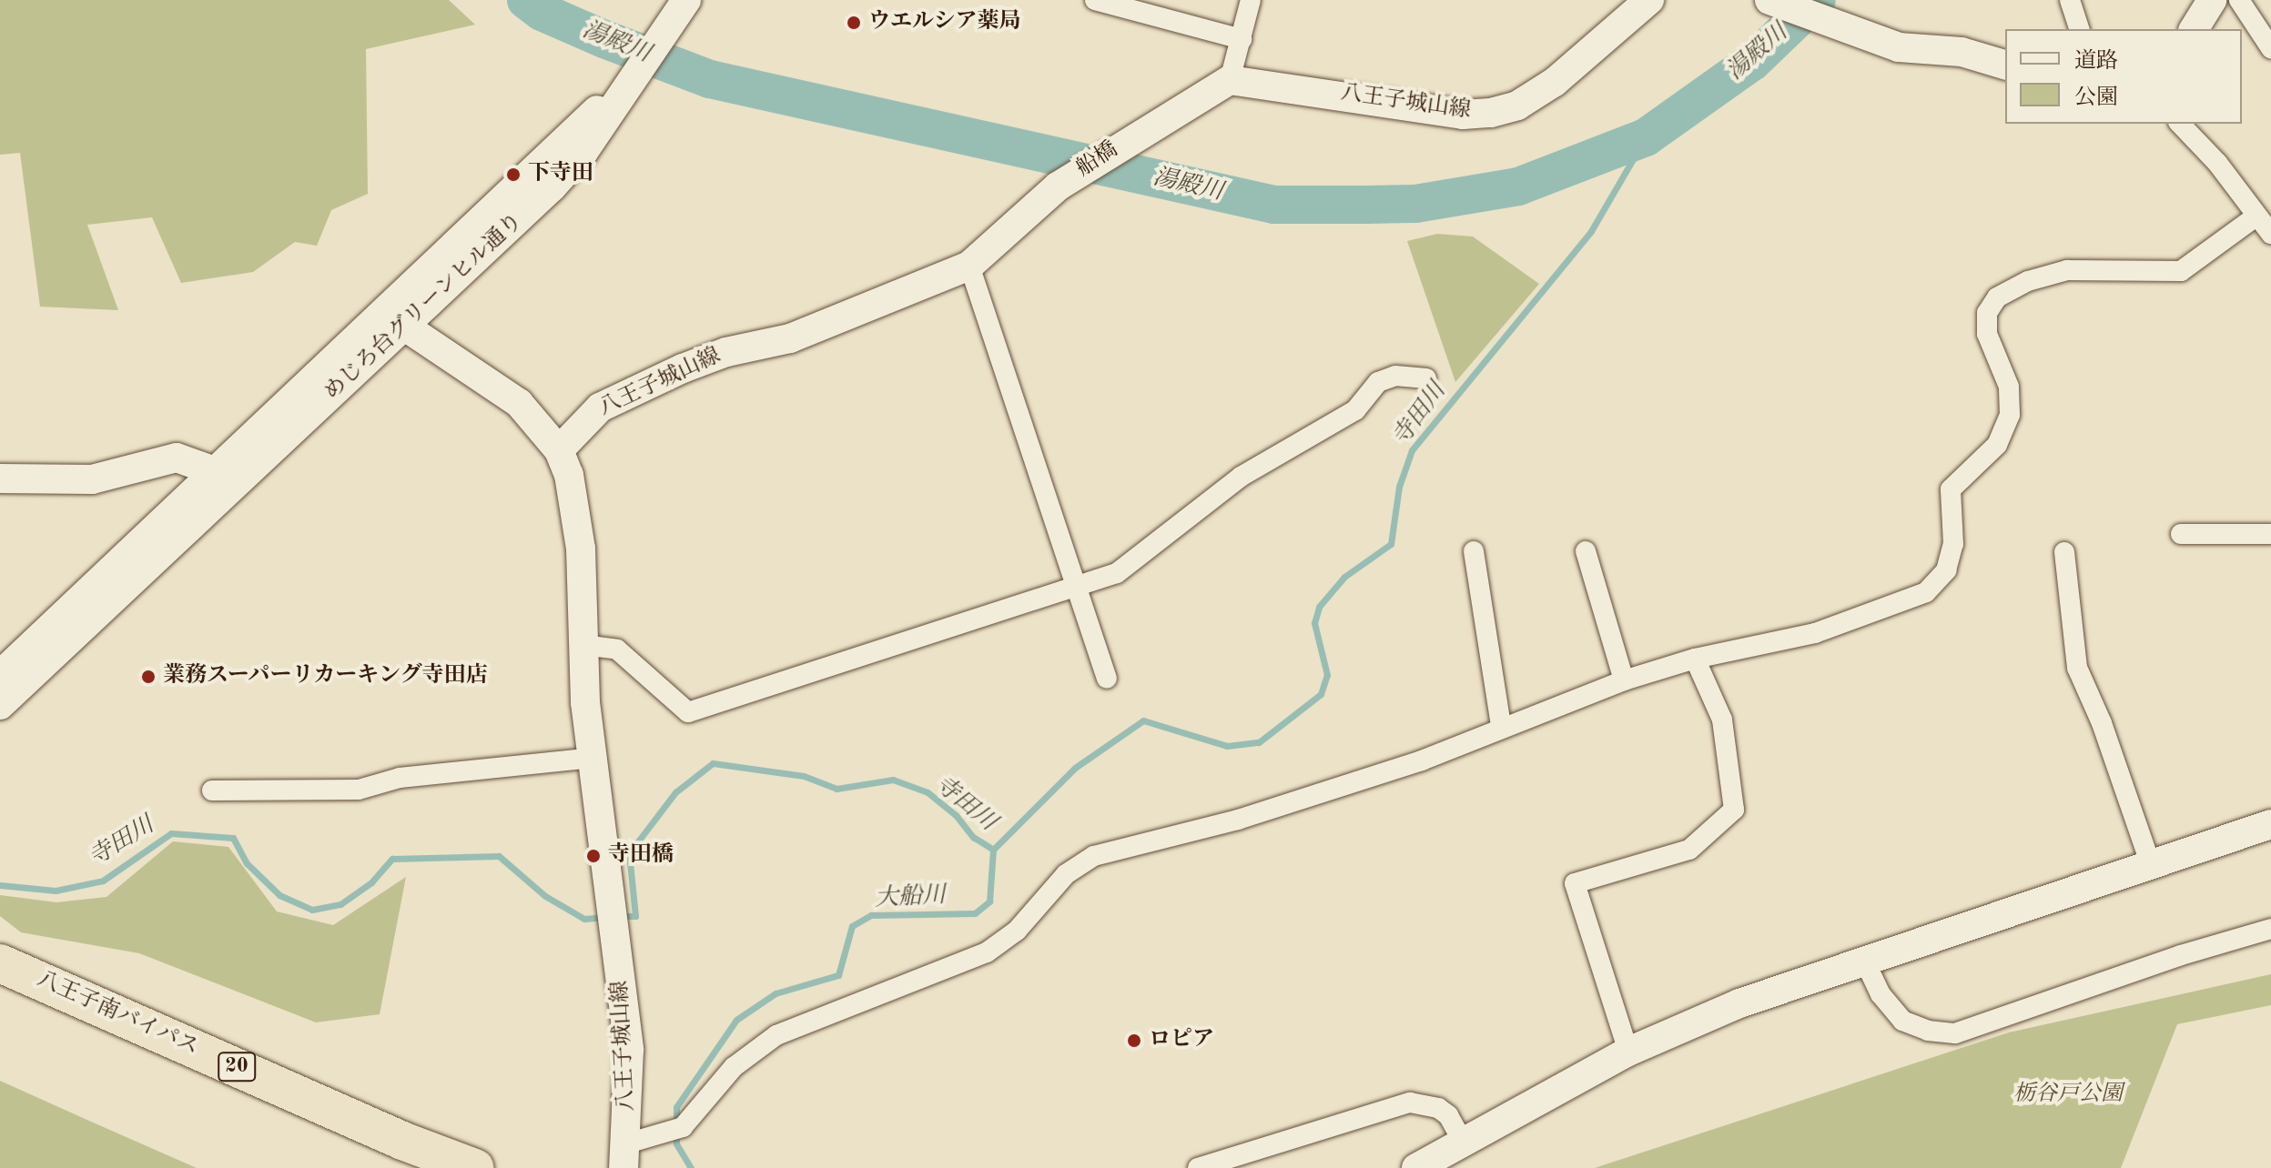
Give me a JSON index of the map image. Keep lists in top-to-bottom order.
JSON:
{
  "streets": {
    "highway": ["八王子南バイパス", "20"],
    "street": ["八王子城山線", "船橋", "めじろ台グリーンヒル通り"]
  },
  "crossings": [
    ["八王子城山線", "船橋"]
  ],
  "water": ["湯殿川", "寺田川", "大船川"],
  "parks": ["栃谷戸公園"],
  "places": [
    "ウエルシア薬局",
    "下寺田",
    "業務スーパーリカーキング寺田店",
    "寺田橋",
    "ロピア"
  ],
  "legend": ["道路", "公園"]
}
